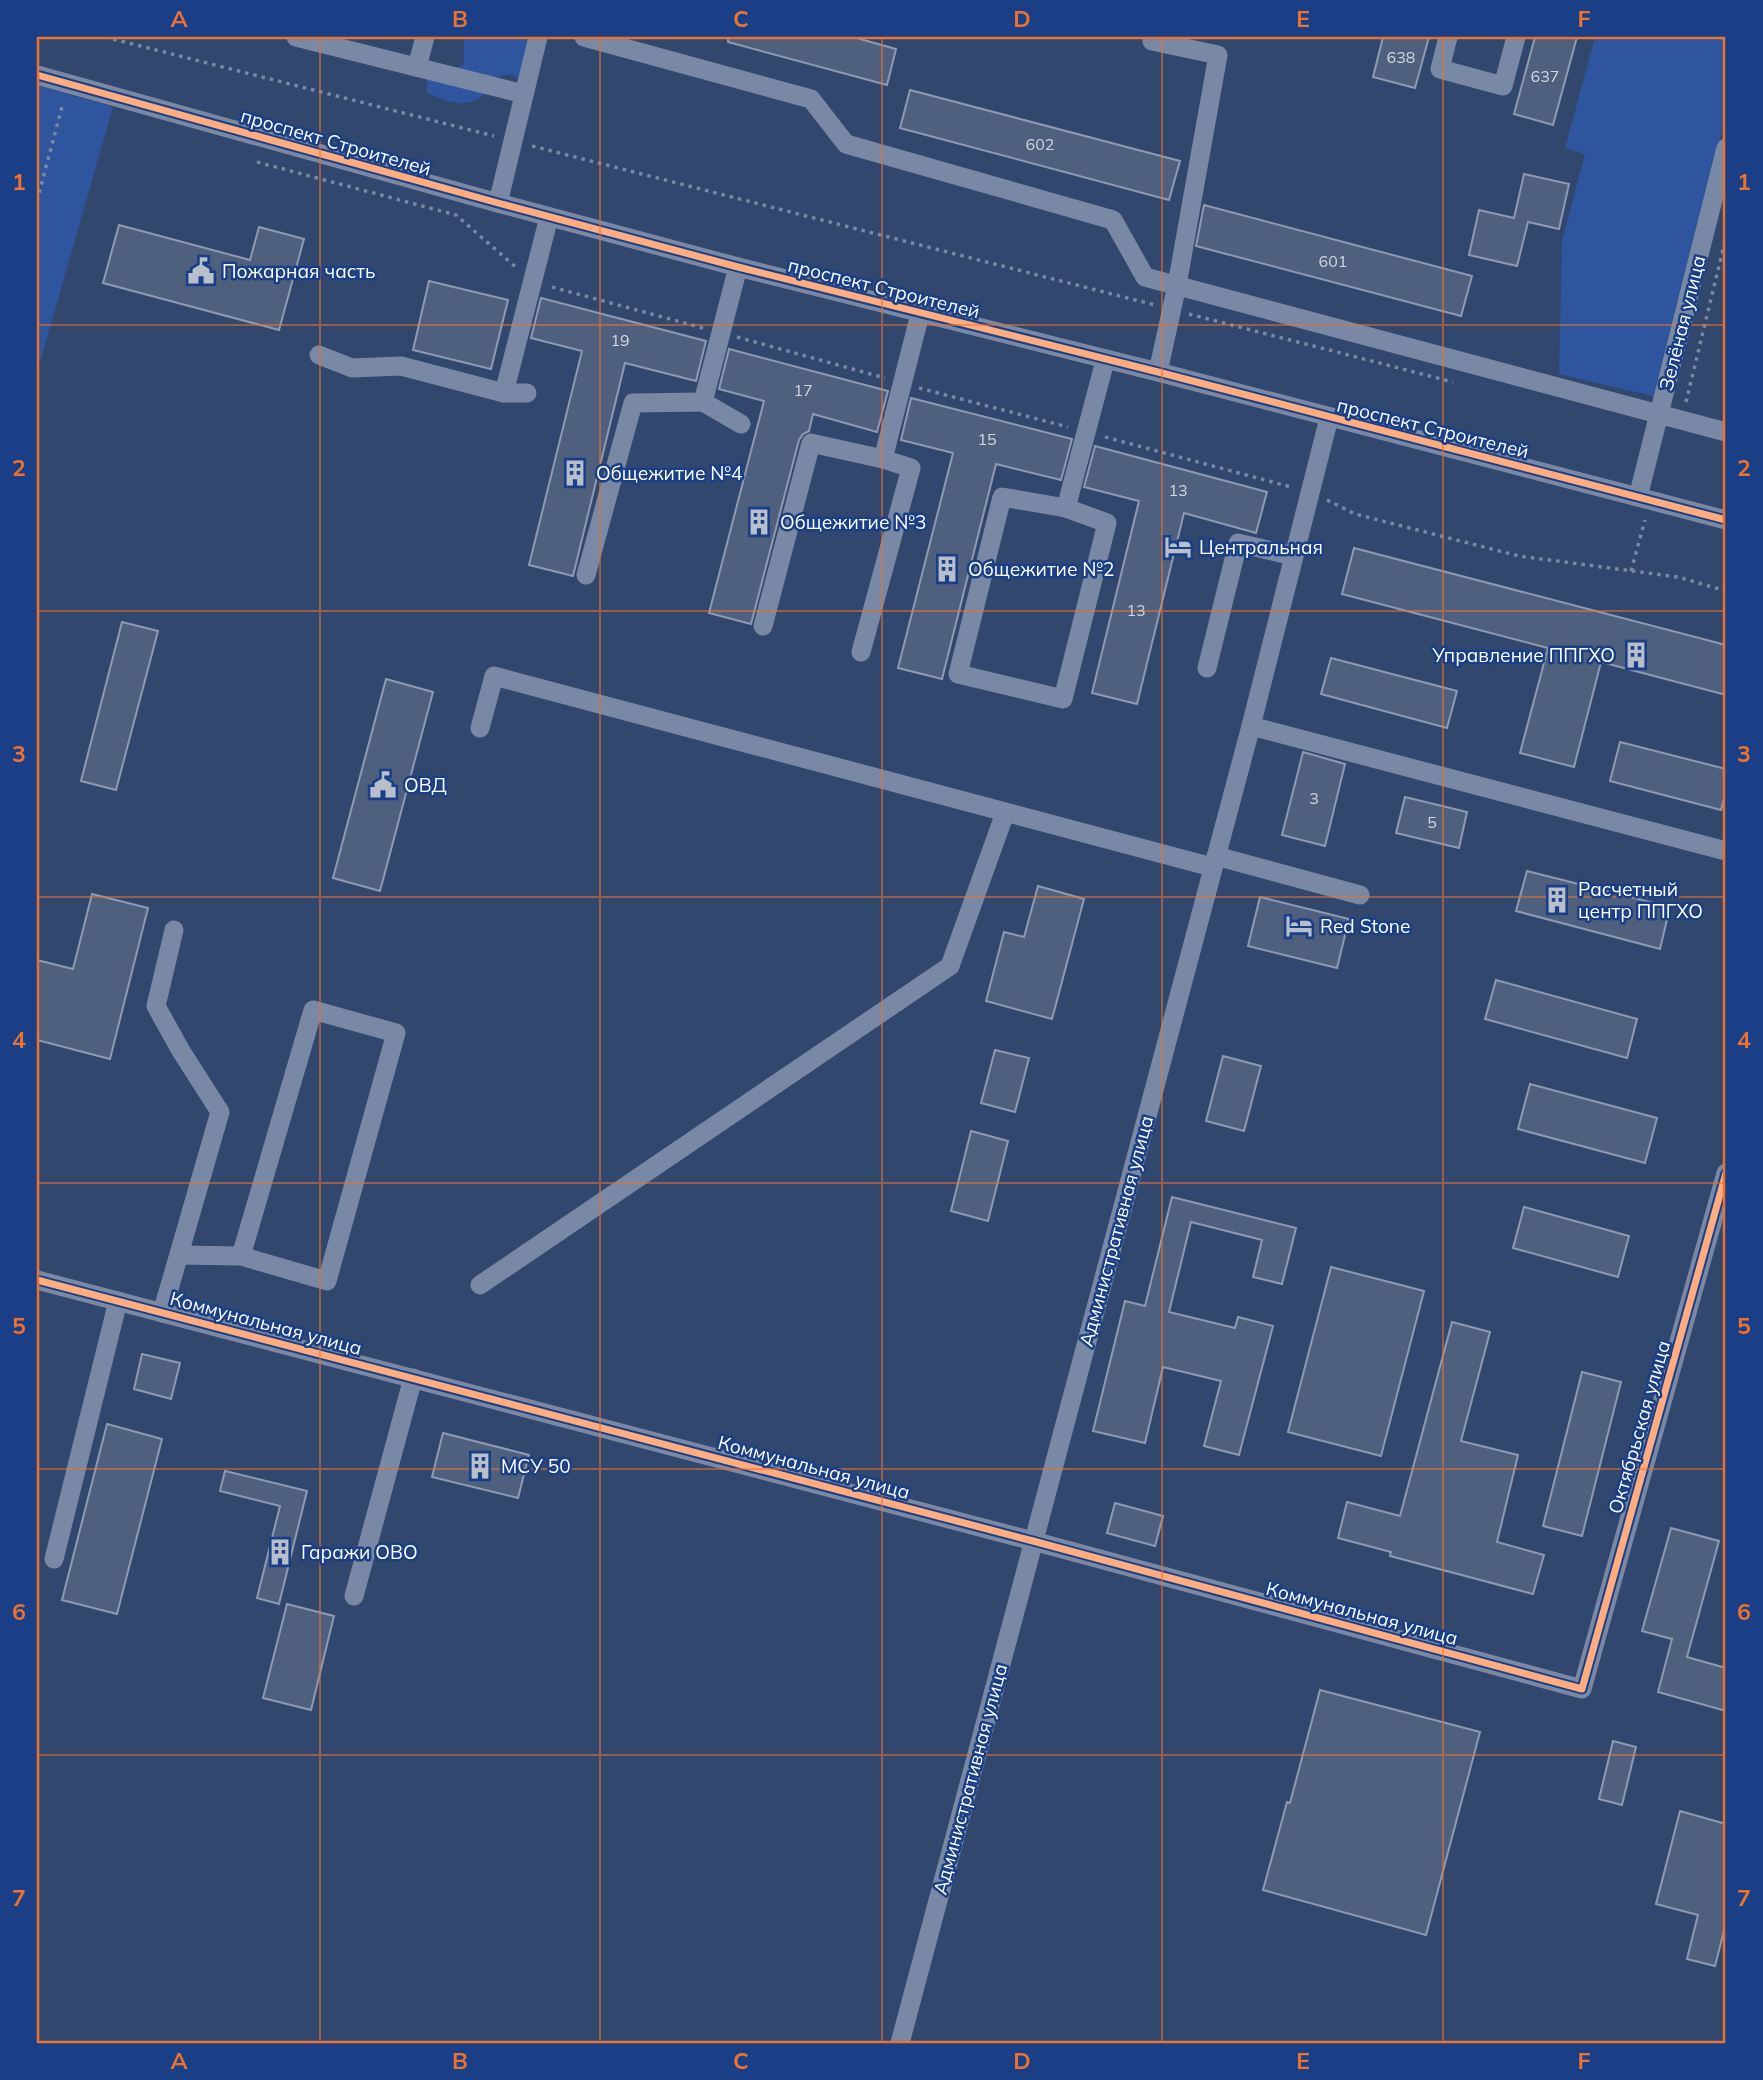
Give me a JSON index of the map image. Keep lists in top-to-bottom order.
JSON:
{
  "streets": {
    "street": [
      "проспект Строителей",
      "Зелёная улица",
      "Административная улица",
      "Коммунальная улица",
      "Октябрьская улица"
    ]
  },
  "crossings": [
    ["проспект Строителей", "Зелёная улица"],
    ["проспект Строителей", "Административная улица"],
    ["Административная улица", "Коммунальная улица"],
    ["Коммунальная улица", "Октябрьская улица"]
  ],
  "places": {
    "public building": ["Пожарная часть", "ОВД"],
    "building": [
      "Общежитие №4",
      "Общежитие №3",
      "Общежитие №2",
      "Управление ППГХО",
      "Расчетный центр ППГХО",
      "МСУ 50",
      "Гаражи ОВО"
    ],
    "hotel": ["Центральная", "Red Stone"]
  },
  "house_numbers": [
    "638",
    "637",
    "602",
    "601",
    "19",
    "17",
    "15",
    "13",
    "13",
    "3",
    "5"
  ],
  "grid": {
    "columns": [
      "A",
      "B",
      "C",
      "D",
      "E",
      "F"
    ],
    "rows": [
      "1",
      "2",
      "3",
      "4",
      "5",
      "6",
      "7"
    ]
  }
}
